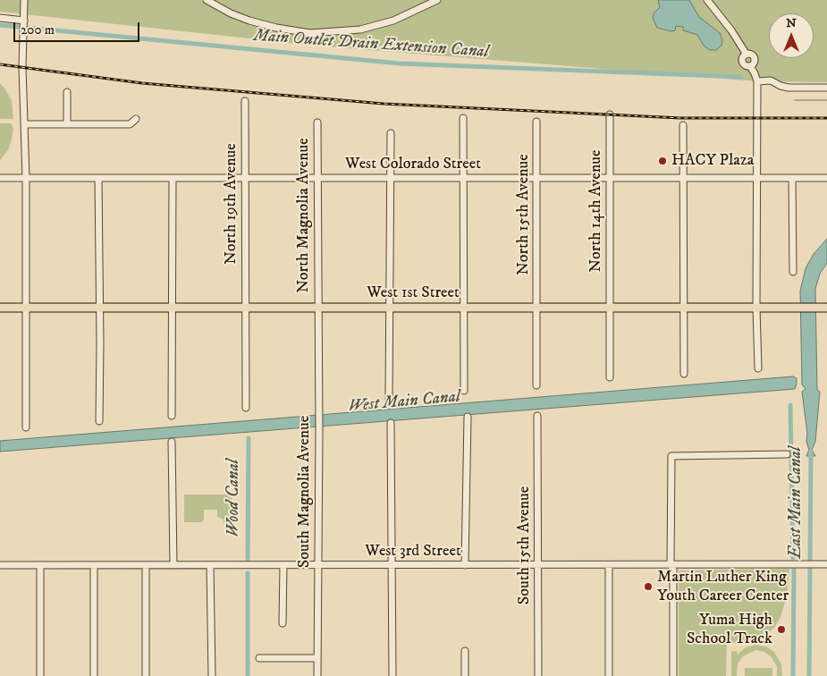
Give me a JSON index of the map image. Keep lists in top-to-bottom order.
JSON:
{
  "streets": {
    "main road": ["West 1st Street"],
    "street": [
      "West Colorado Street",
      "North 19th Avenue",
      "North 14th Avenue",
      "North 15th Avenue",
      "North Magnolia Avenue",
      "South Magnolia Avenue",
      "South 15th Avenue",
      "West 3rd Street"
    ]
  },
  "crossings": [
    ["West Colorado Street", "North 19th Avenue"],
    ["West Colorado Street", "North 14th Avenue"],
    ["West Colorado Street", "North 15th Avenue"],
    ["West Colorado Street", "North Magnolia Avenue"],
    ["North 19th Avenue", "West 1st Street"],
    ["North 14th Avenue", "West 1st Street"],
    ["North 15th Avenue", "West 1st Street"],
    ["North Magnolia Avenue", "West 1st Street"],
    ["North Magnolia Avenue", "South Magnolia Avenue"],
    ["West 1st Street", "South Magnolia Avenue"],
    ["South Magnolia Avenue", "West 3rd Street"],
    ["South 15th Avenue", "West 3rd Street"]
  ],
  "water": [
    "Main Outlet Drain Extension Canal",
    "West Main Canal",
    "Wood Canal",
    "East Main Canal"
  ],
  "places": ["HACY Plaza", "Martin Luther King Youth Career Center", "Yuma High School Track"],
  "scale_bar": "200 m",
  "north": "top"
}
